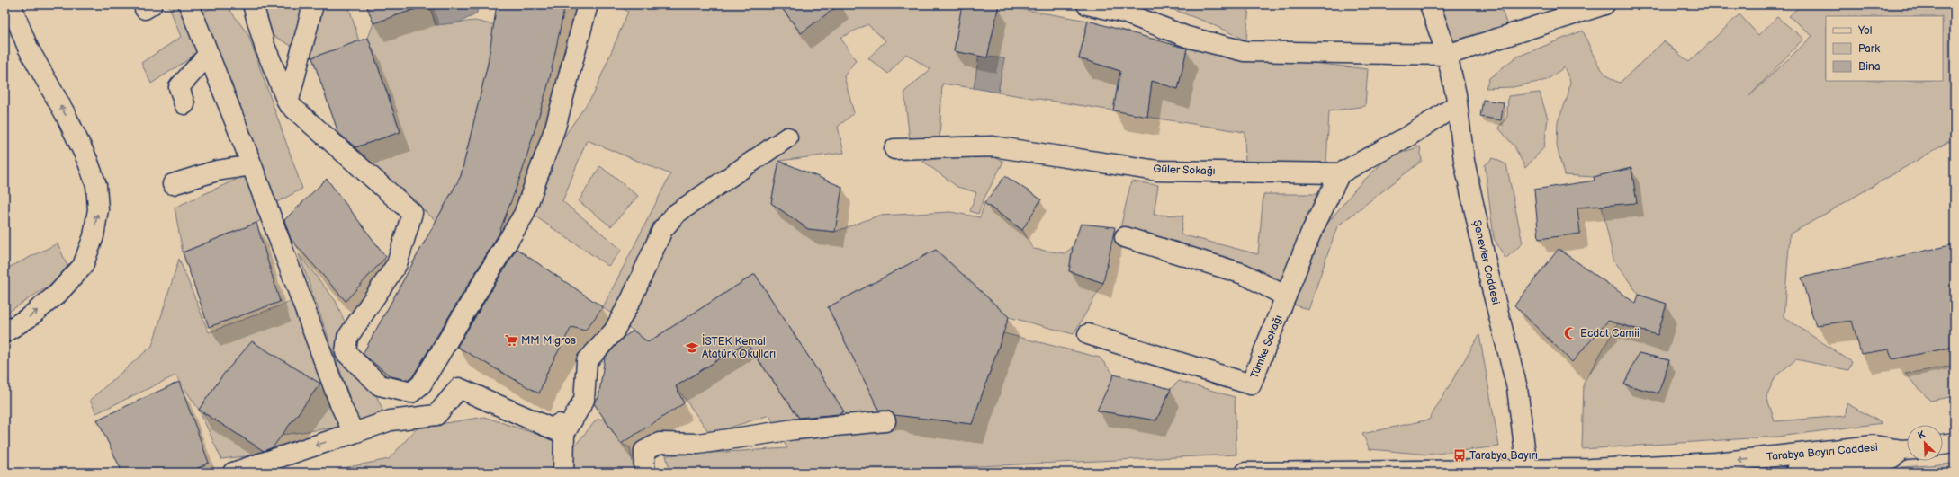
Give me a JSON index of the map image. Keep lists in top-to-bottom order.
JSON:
{
  "streets": {
    "street": [
      "Güler Sokağı",
      "Şenevler Caddesi",
      "Tümke Sokağı",
      "Tarabya Bayırı Caddesi"
    ]
  },
  "crossings": [
    ["Güler Sokağı", "Tümke Sokağı"],
    ["Şenevler Caddesi", "Tarabya Bayırı Caddesi"]
  ],
  "one_way": ["Tarabya Bayırı Caddesi"],
  "places": {
    "mosque": ["Ecdat Camii"],
    "supermarket": ["MM Migros"],
    "school or university": ["İSTEK Kemal Atatürk Okulları"],
    "bus stop": ["Tarabya Bayırı"]
  },
  "legend": ["Yol", "Park", "Bina"],
  "north": "top left"
}
